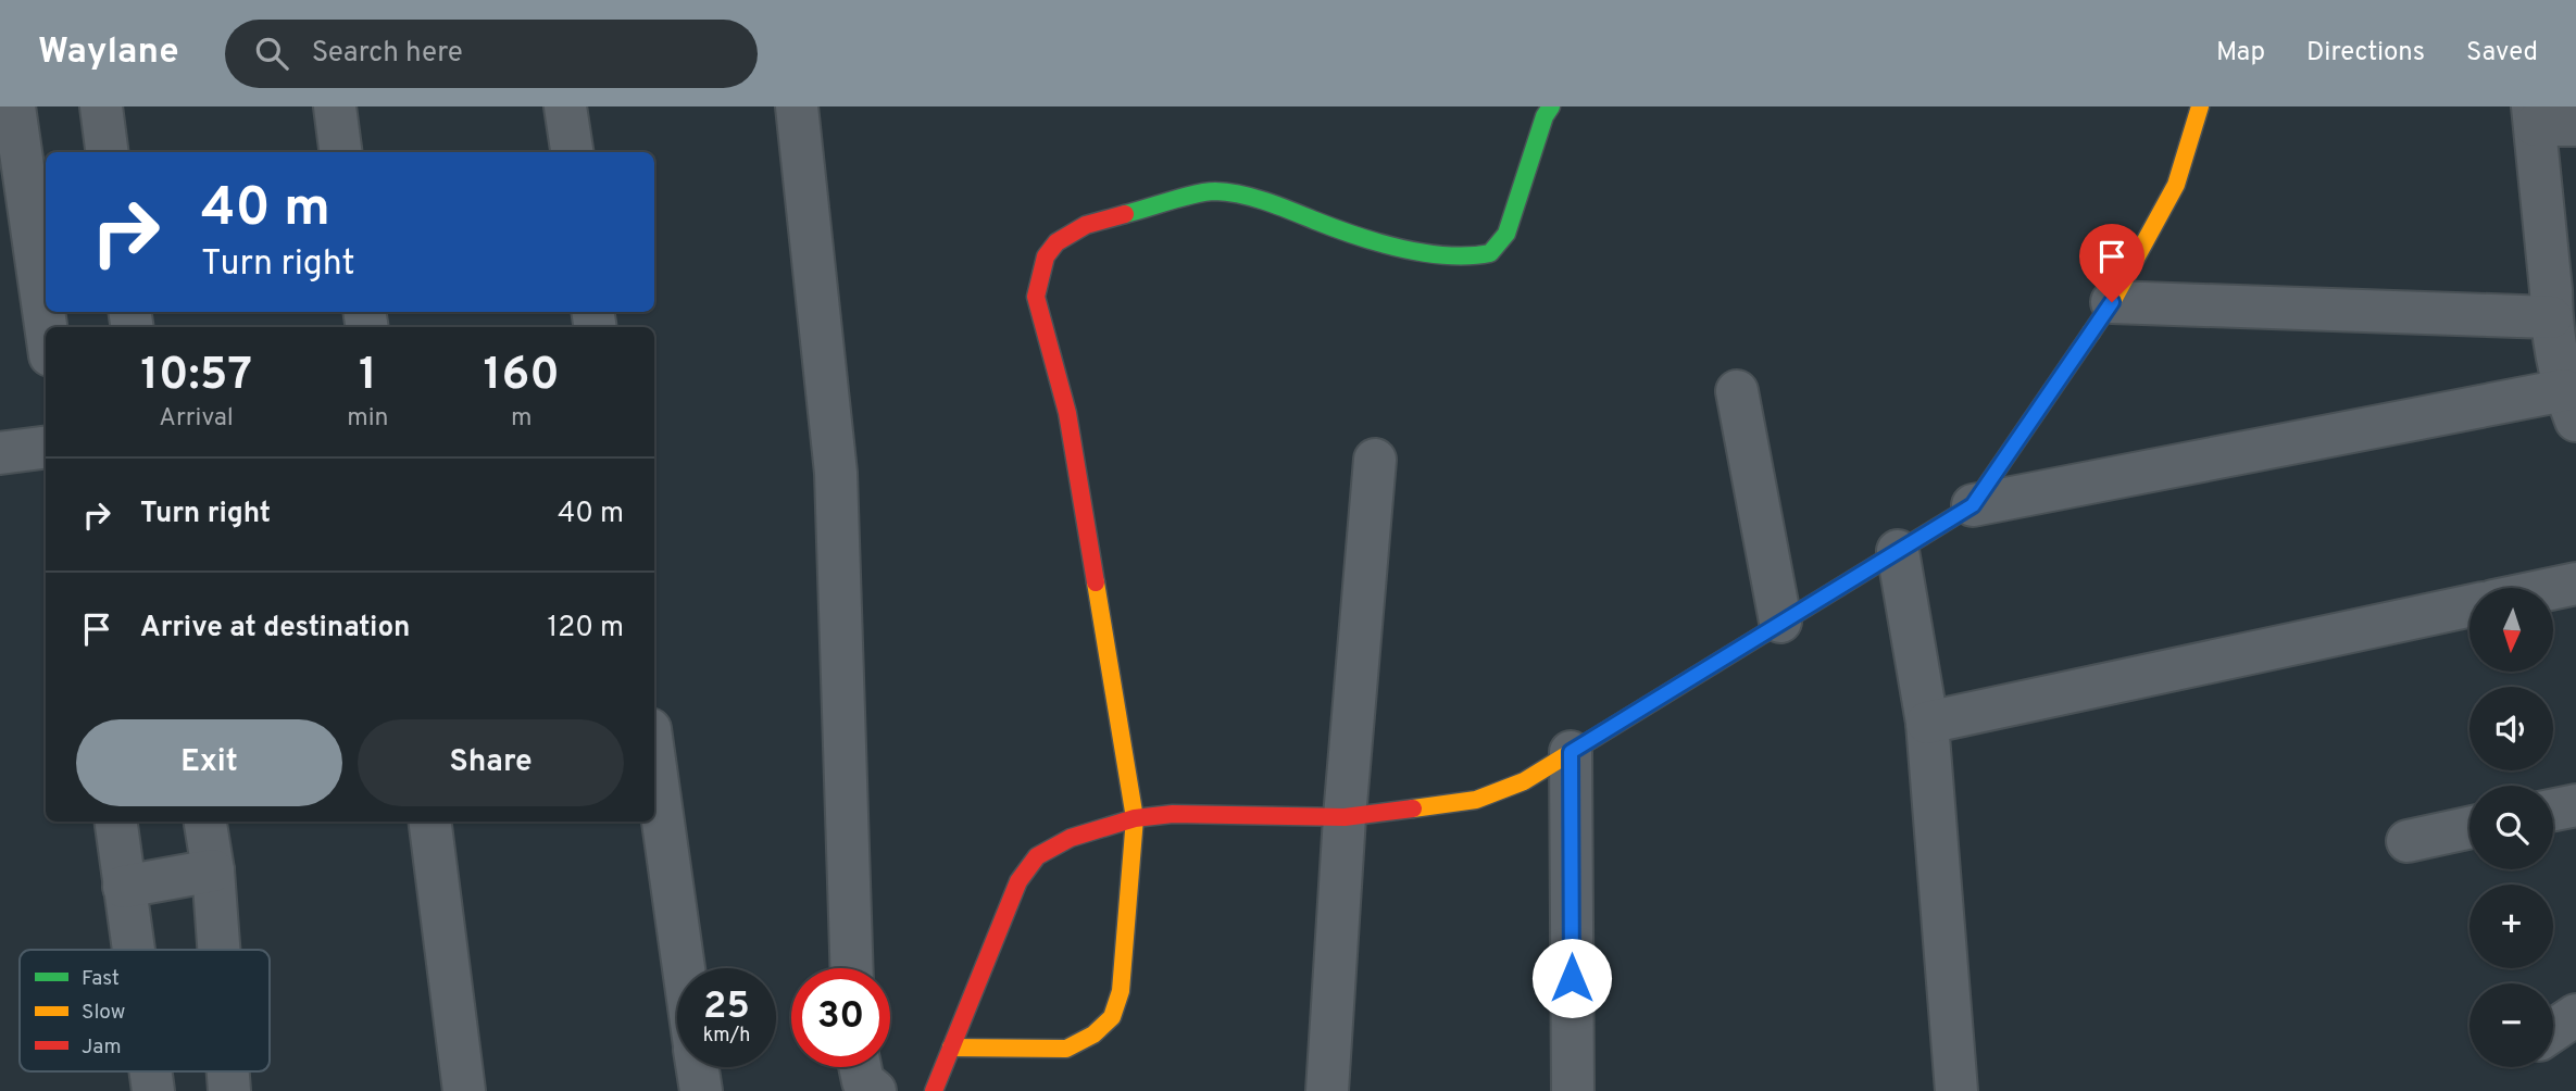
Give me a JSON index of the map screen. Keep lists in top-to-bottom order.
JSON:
{
  "legend": ["Fast", "Slow", "Jam"],
  "north": "bottom",
  "page": {
    "header": "Waylane",
    "search": "Search here",
    "nav": ["Map", "Directions", "Saved"],
    "turn": ["40 m", "Turn right"],
    "eta": [
      "10:57",
      "Arrival",
      "1",
      "min",
      "160",
      "m"
    ],
    "list": [
      {
        "name": "Turn right",
        "value": "40 m"
      },
      {
        "name": "Arrive at destination",
        "value": "120 m"
      }
    ],
    "map_buttons": ["+", "−"],
    "buttons": ["Exit", "Share"],
    "speed": "25 km/h",
    "limit": "30"
  }
}
